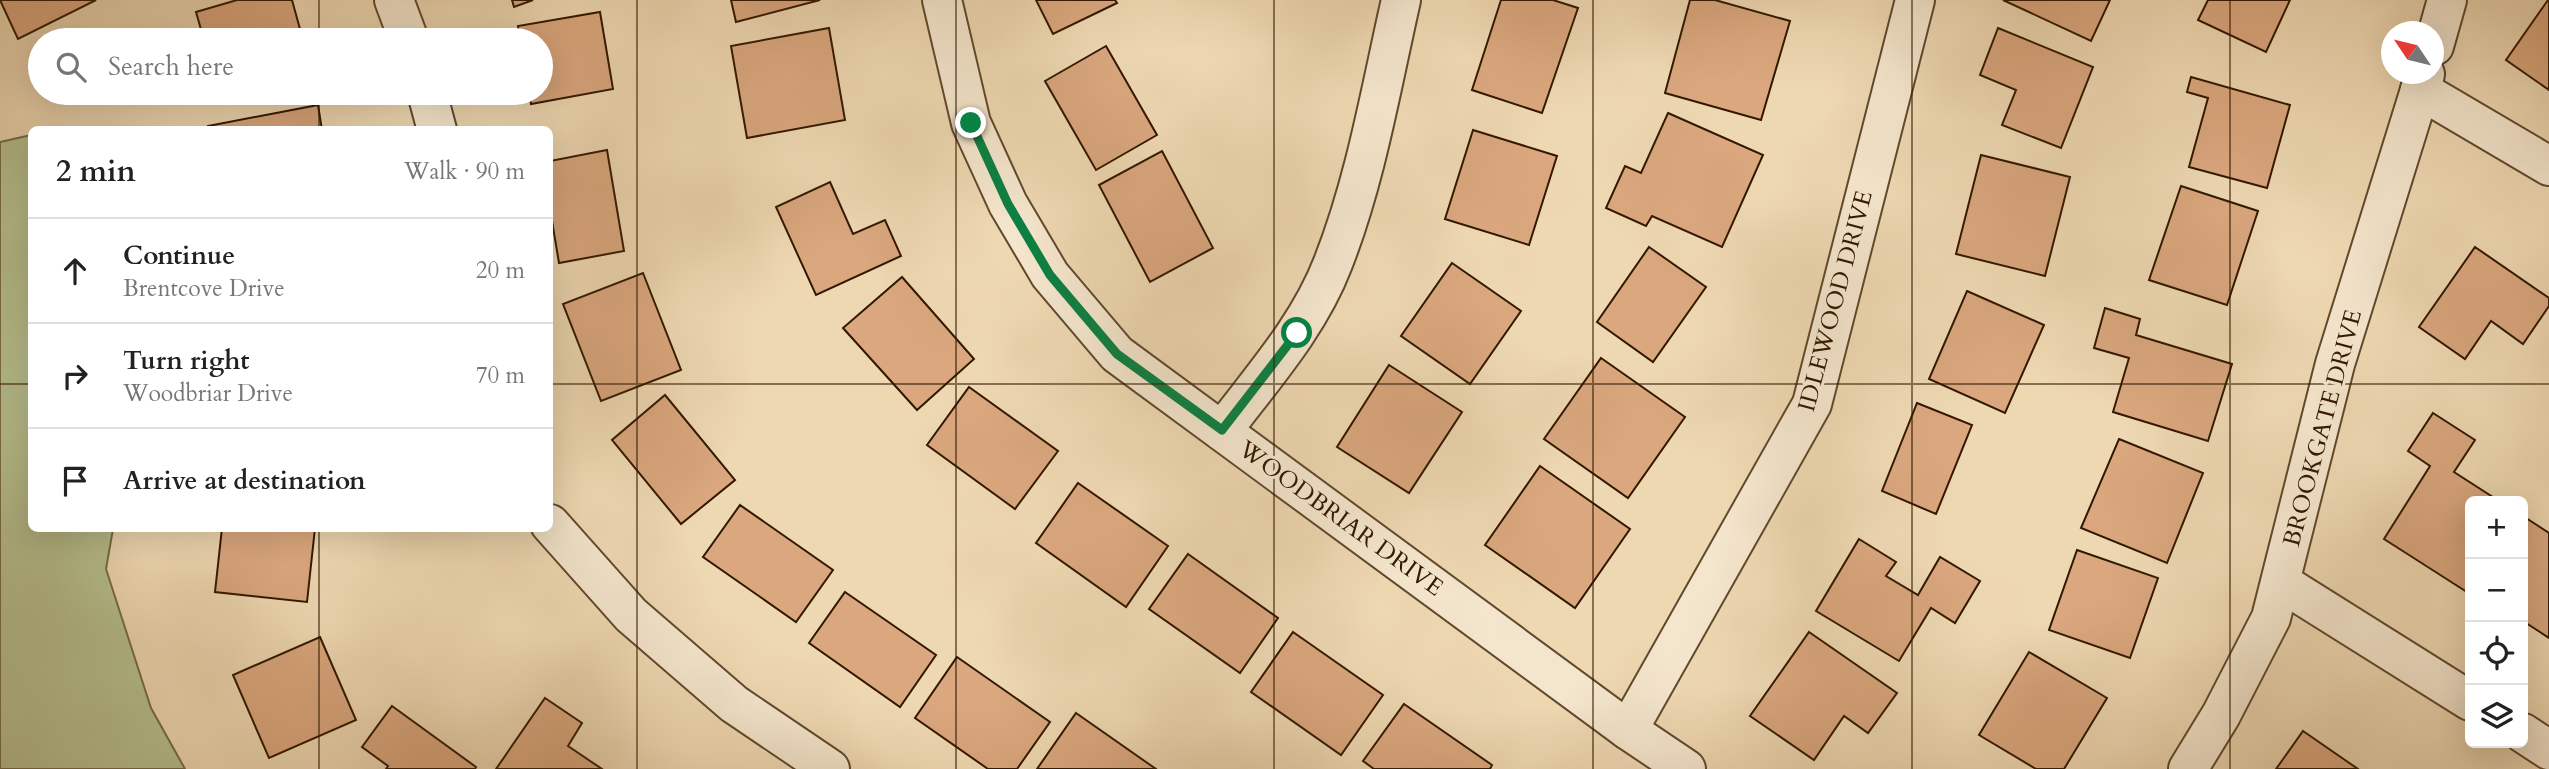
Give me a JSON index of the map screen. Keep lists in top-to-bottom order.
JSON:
{
  "streets": {
    "street": ["IDLEWOOD DRIVE", "BROOKGATE DRIVE", "WOODBRIAR DRIVE"]
  },
  "crossings": [
    ["IDLEWOOD DRIVE", "WOODBRIAR DRIVE"]
  ],
  "north": "top left",
  "page": {
    "search": "Search here",
    "heading": ["2 min", "Walk · 90 m"],
    "list": [
      ["Continue", "Brentcove Drive", "20 m"],
      ["Turn right", "Woodbriar Drive", "70 m"],
      "Arrive at destination"
    ],
    "map_buttons": ["+", "−"]
  }
}
